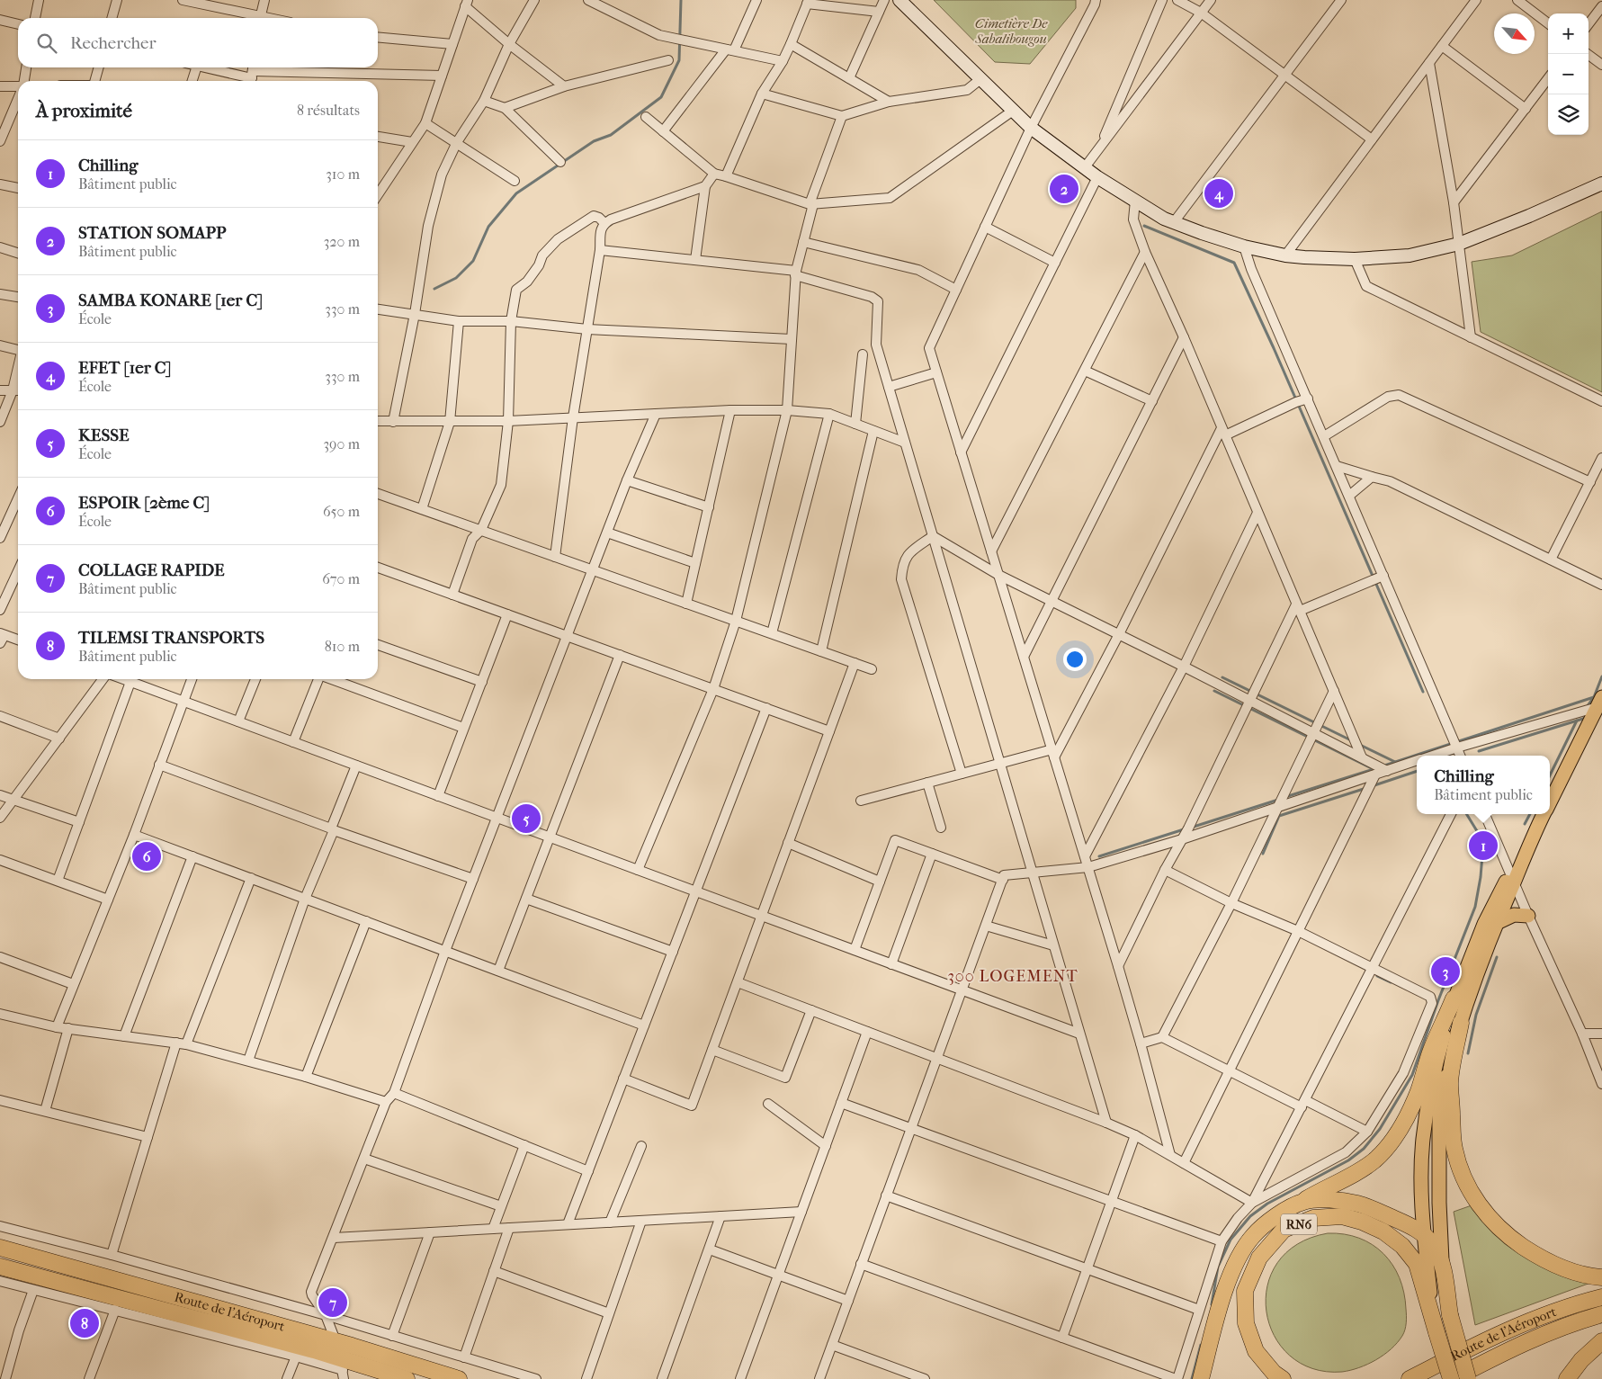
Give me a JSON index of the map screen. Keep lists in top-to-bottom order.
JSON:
{
  "streets": {
    "highway": ["RN6", "Route de l'Aéroport"]
  },
  "crossings": [
    ["RN6", "Route de l'Aéroport"]
  ],
  "districts": ["300 LOGEMENT"],
  "parks": ["Cimetière De Sabalibougou"],
  "north": "bottom right",
  "page": {
    "map_buttons": ["+", "−"],
    "search": "Rechercher",
    "heading": ["À proximité", "8 résultats"],
    "list": [
      {
        "mark": "1",
        "name": "Chilling",
        "note": "Bâtiment public",
        "value": "310 m"
      },
      {
        "mark": "2",
        "name": "STATION SOMAPP",
        "note": "Bâtiment public",
        "value": "320 m"
      },
      {
        "mark": "3",
        "name": "SAMBA KONARE [1er C]",
        "note": "École",
        "value": "330 m"
      },
      {
        "mark": "4",
        "name": "EFET [1er C]",
        "note": "École",
        "value": "330 m"
      },
      {
        "mark": "5",
        "name": "KESSE",
        "note": "École",
        "value": "390 m"
      },
      {
        "mark": "6",
        "name": "ESPOIR [2ème C]",
        "note": "École",
        "value": "650 m"
      },
      {
        "mark": "7",
        "name": "COLLAGE RAPIDE",
        "note": "Bâtiment public",
        "value": "670 m"
      },
      {
        "mark": "8",
        "name": "TILEMSI TRANSPORTS",
        "note": "Bâtiment public",
        "value": "810 m"
      }
    ],
    "pins": [
      "2",
      "4",
      "5",
      "1",
      "6",
      "3",
      "7",
      "8"
    ],
    "popup": ["Chilling", "Bâtiment public"]
  }
}
